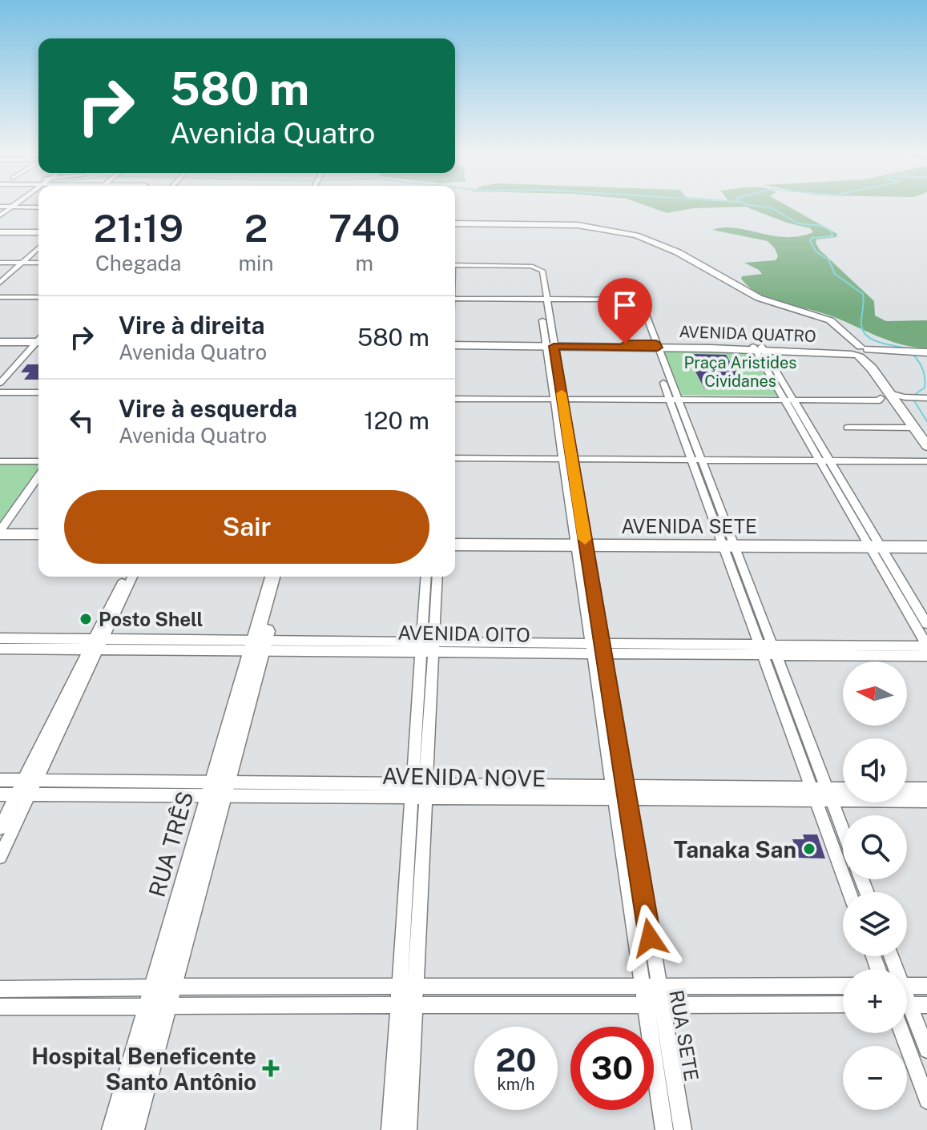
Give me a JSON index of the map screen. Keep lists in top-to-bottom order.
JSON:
{
  "streets": {
    "street": [
      "AVENIDA QUATRO",
      "AVENIDA SETE",
      "AVENIDA OITO",
      "AVENIDA NOVE",
      "RUA TRÊS",
      "RUA SETE"
    ]
  },
  "crossings": [
    ["AVENIDA QUATRO", "RUA SETE"],
    ["AVENIDA SETE", "RUA SETE"],
    ["AVENIDA OITO", "RUA TRÊS"],
    ["AVENIDA OITO", "RUA SETE"],
    ["AVENIDA NOVE", "RUA TRÊS"],
    ["AVENIDA NOVE", "RUA SETE"]
  ],
  "parks": ["Praça Aristides Cividanes"],
  "places": {
    "other": ["Posto Shell", "Tanaka San"],
    "health": ["Hospital Beneficente Santo Antônio"]
  },
  "north": "left",
  "page": {
    "turn": ["580 m", "Avenida Quatro"],
    "eta": [
      "21:19",
      "Chegada",
      "2",
      "min",
      "740",
      "m"
    ],
    "list": [
      {
        "name": "Vire à direita",
        "note": "Avenida Quatro",
        "value": "580 m"
      },
      {
        "name": "Vire à esquerda",
        "note": "Avenida Quatro",
        "value": "120 m"
      }
    ],
    "buttons": "Sair",
    "map_buttons": ["+", "−"],
    "speed": "20 km/h",
    "limit": "30"
  }
}
